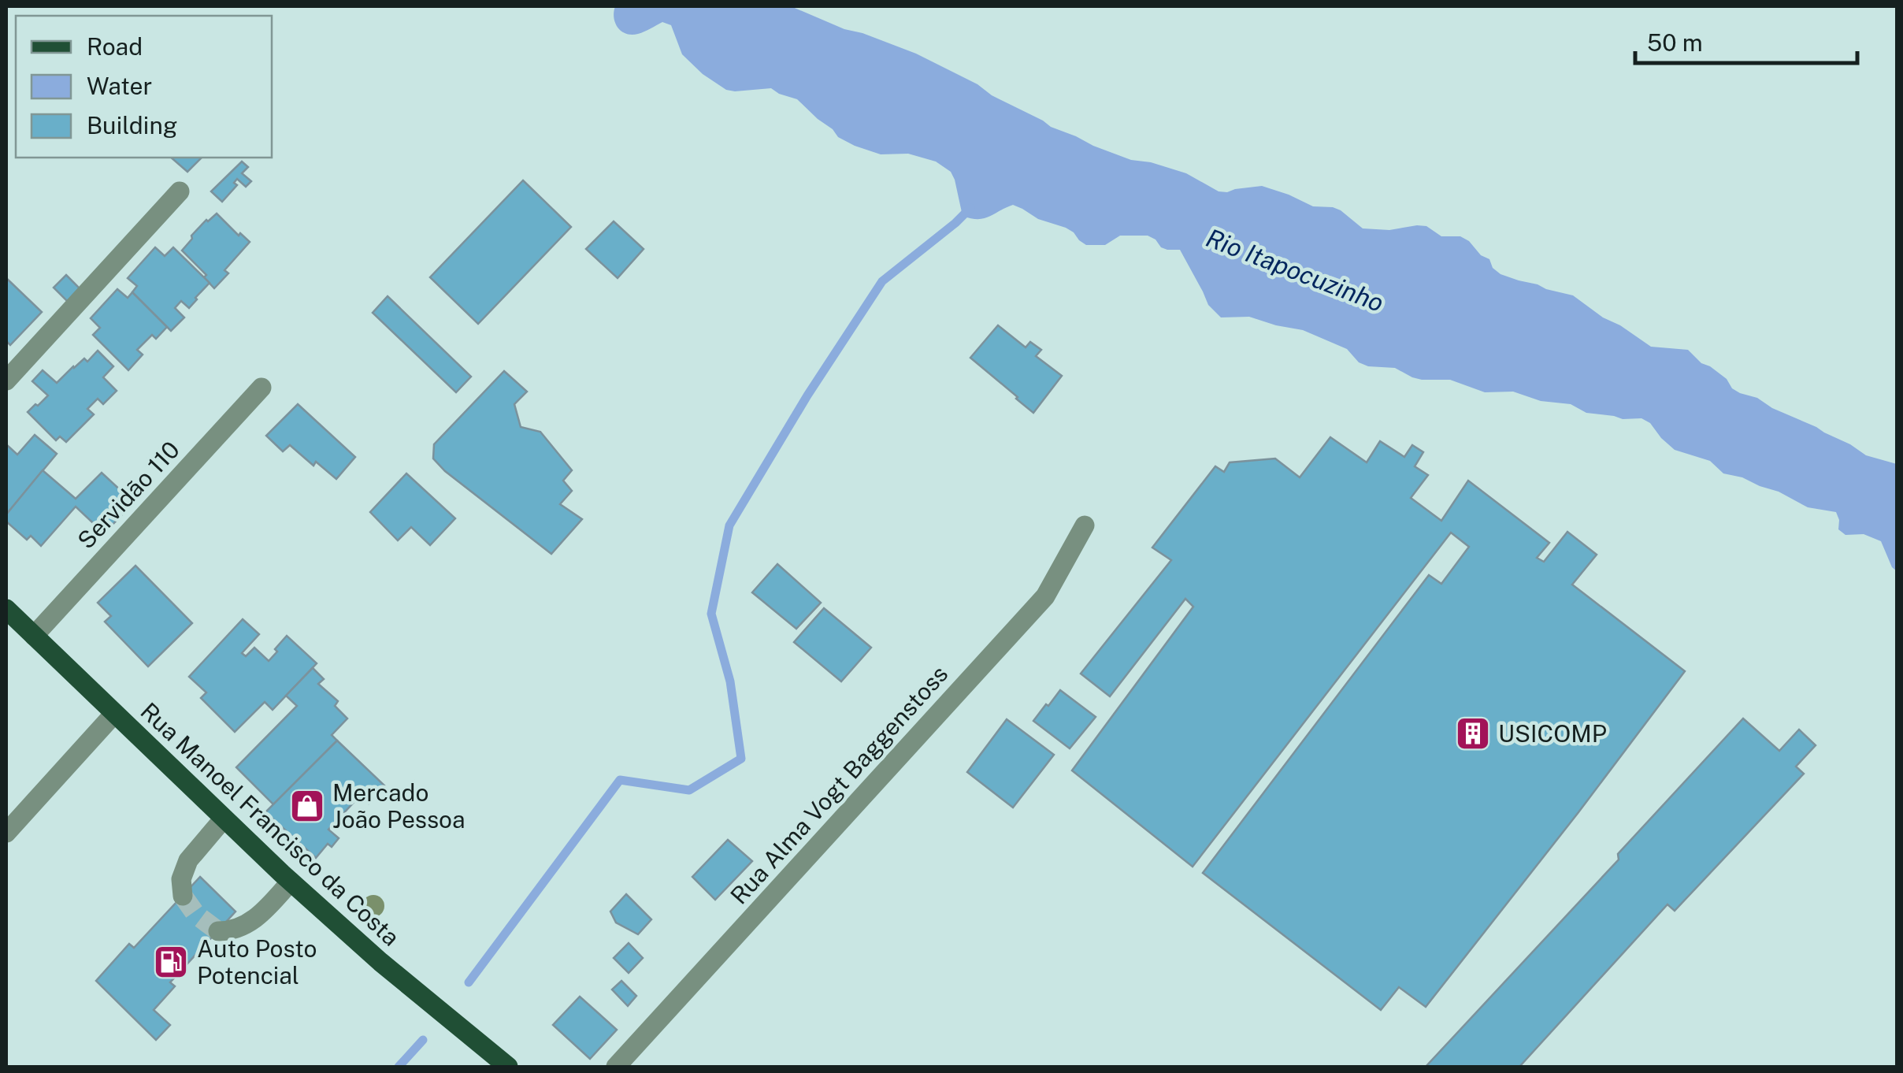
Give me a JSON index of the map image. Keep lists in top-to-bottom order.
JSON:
{
  "streets": {
    "main road": ["Rua Manoel Francisco da Costa"],
    "street": ["Servidão 110", "Rua Alma Vogt Baggenstoss"]
  },
  "crossings": [
    ["Servidão 110", "Rua Manoel Francisco da Costa"]
  ],
  "water": ["Rio Itapocuzinho"],
  "places": {
    "building": ["USICOMP"],
    "shop": ["Mercado João Pessoa"],
    "fuel station": ["Auto Posto Potencial"]
  },
  "legend": ["Road", "Water", "Building"],
  "scale_bar": "50 m"
}
